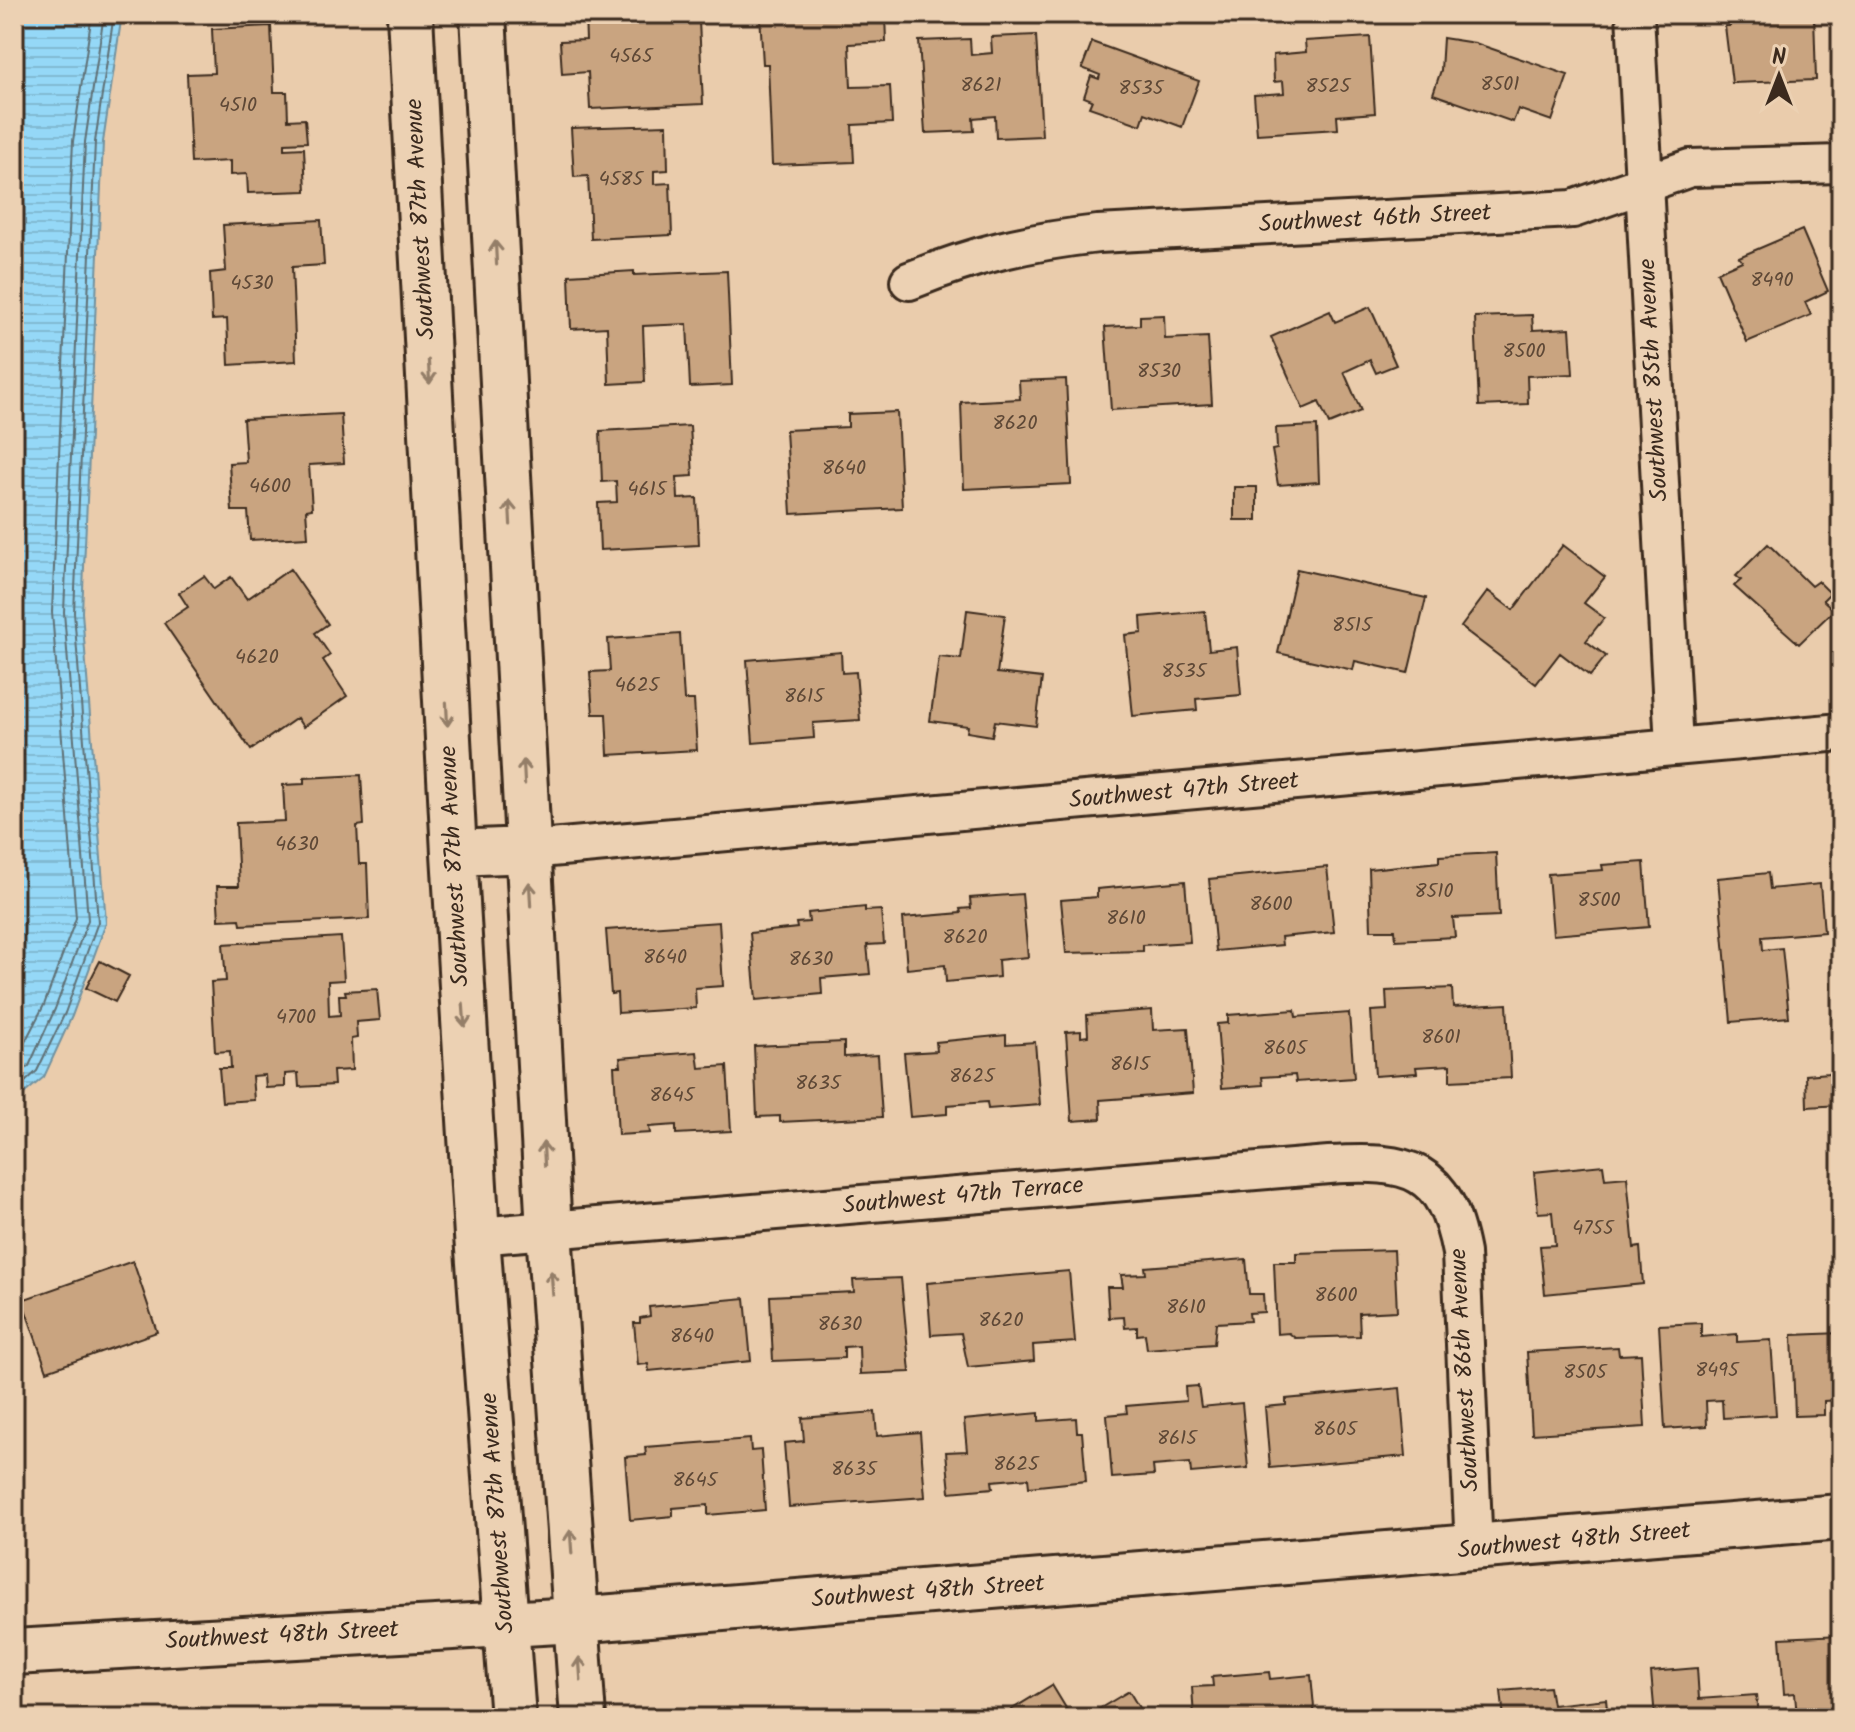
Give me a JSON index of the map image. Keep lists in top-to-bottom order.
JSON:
{
  "streets": {
    "main road": ["Southwest 87th Avenue", "Southwest 48th Street"],
    "street": [
      "Southwest 46th Street",
      "Southwest 85th Avenue",
      "Southwest 47th Street",
      "Southwest 47th Terrace",
      "Southwest 86th Avenue"
    ]
  },
  "crossings": [
    ["Southwest 87th Avenue", "Southwest 47th Terrace"],
    ["Southwest 87th Avenue", "Southwest 48th Street"],
    ["Southwest 46th Street", "Southwest 85th Avenue"],
    ["Southwest 85th Avenue", "Southwest 47th Street"],
    ["Southwest 47th Terrace", "Southwest 86th Avenue"],
    ["Southwest 86th Avenue", "Southwest 48th Street"]
  ],
  "house_numbers": [
    "4565",
    "8501",
    "8621",
    "8525",
    "8535",
    "4510",
    "4585",
    "8490",
    "4530",
    "8500",
    "8530",
    "8620",
    "8640",
    "4600",
    "4615",
    "8515",
    "4620",
    "8535",
    "4625",
    "8615",
    "4630",
    "8510",
    "8500",
    "8600",
    "8610",
    "8620",
    "8640",
    "8630",
    "4700",
    "8601",
    "8605",
    "8615",
    "8625",
    "8635",
    "8645",
    "4755",
    "8600",
    "8610",
    "8620",
    "8630",
    "8640",
    "8495",
    "8505",
    "8605",
    "8615",
    "8625",
    "8635",
    "8645"
  ],
  "north": "top"
}
